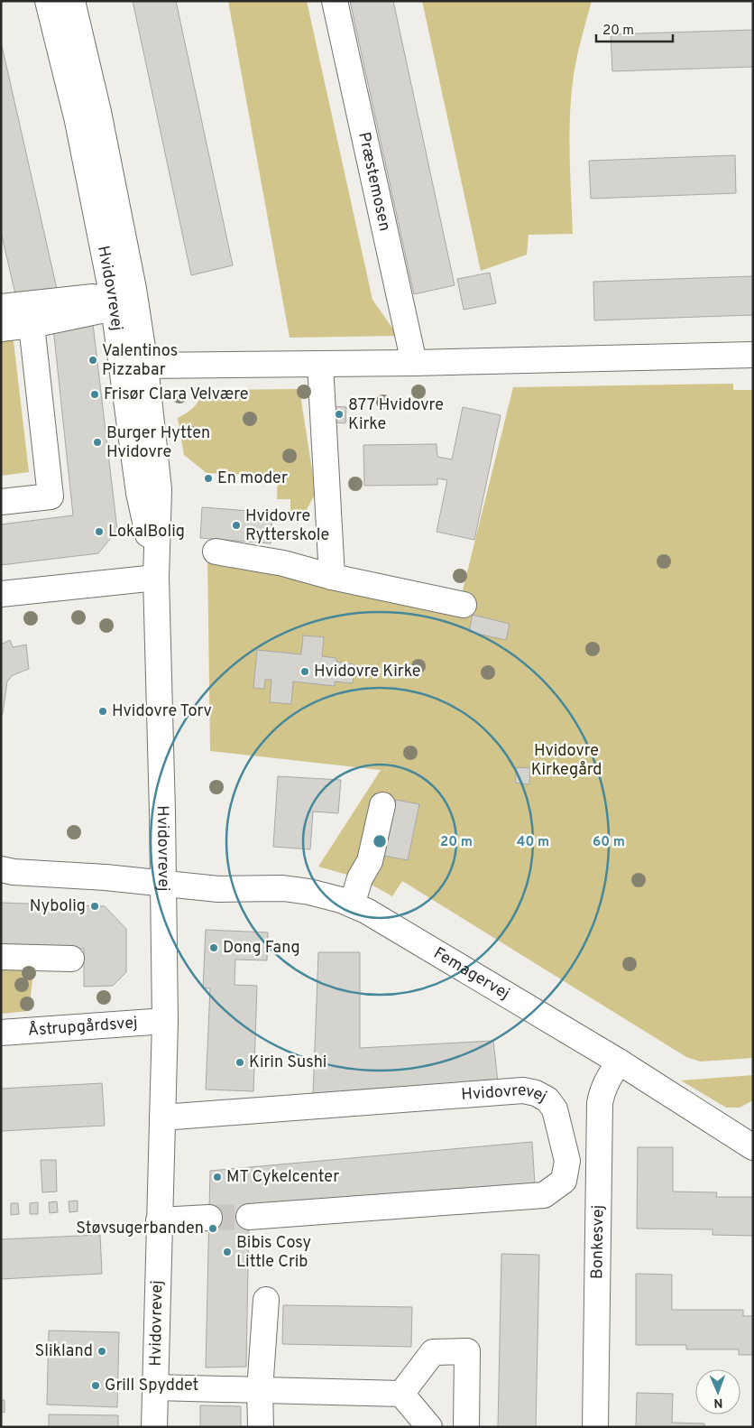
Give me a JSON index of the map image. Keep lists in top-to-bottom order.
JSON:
{
  "streets": {
    "street": [
      "Præstemosen",
      "Hvidovrevej",
      "Femagervej",
      "Åstrupgårdsvej",
      "Bonkesvej"
    ]
  },
  "crossings": [
    ["Hvidovrevej", "Femagervej"],
    ["Hvidovrevej", "Åstrupgårdsvej"],
    ["Femagervej", "Bonkesvej"]
  ],
  "parks": ["Hvidovre Kirkegård"],
  "places": [
    "Valentinos Pizzabar",
    "Frisør Clara Velvære",
    "877 Hvidovre Kirke",
    "Burger Hytten Hvidovre",
    "En moder",
    "Hvidovre Rytterskole",
    "LokalBolig",
    "Hvidovre Kirke",
    "Hvidovre Torv",
    "Nybolig",
    "Dong Fang",
    "Kirin Sushi",
    "MT Cykelcenter",
    "Støvsugerbanden",
    "Bibis Cosy Little Crib",
    "Slikland",
    "Grill Spyddet"
  ],
  "scale_bar": "20 m",
  "north": "bottom",
  "rings": ["20 m", "40 m", "60 m"]
}
